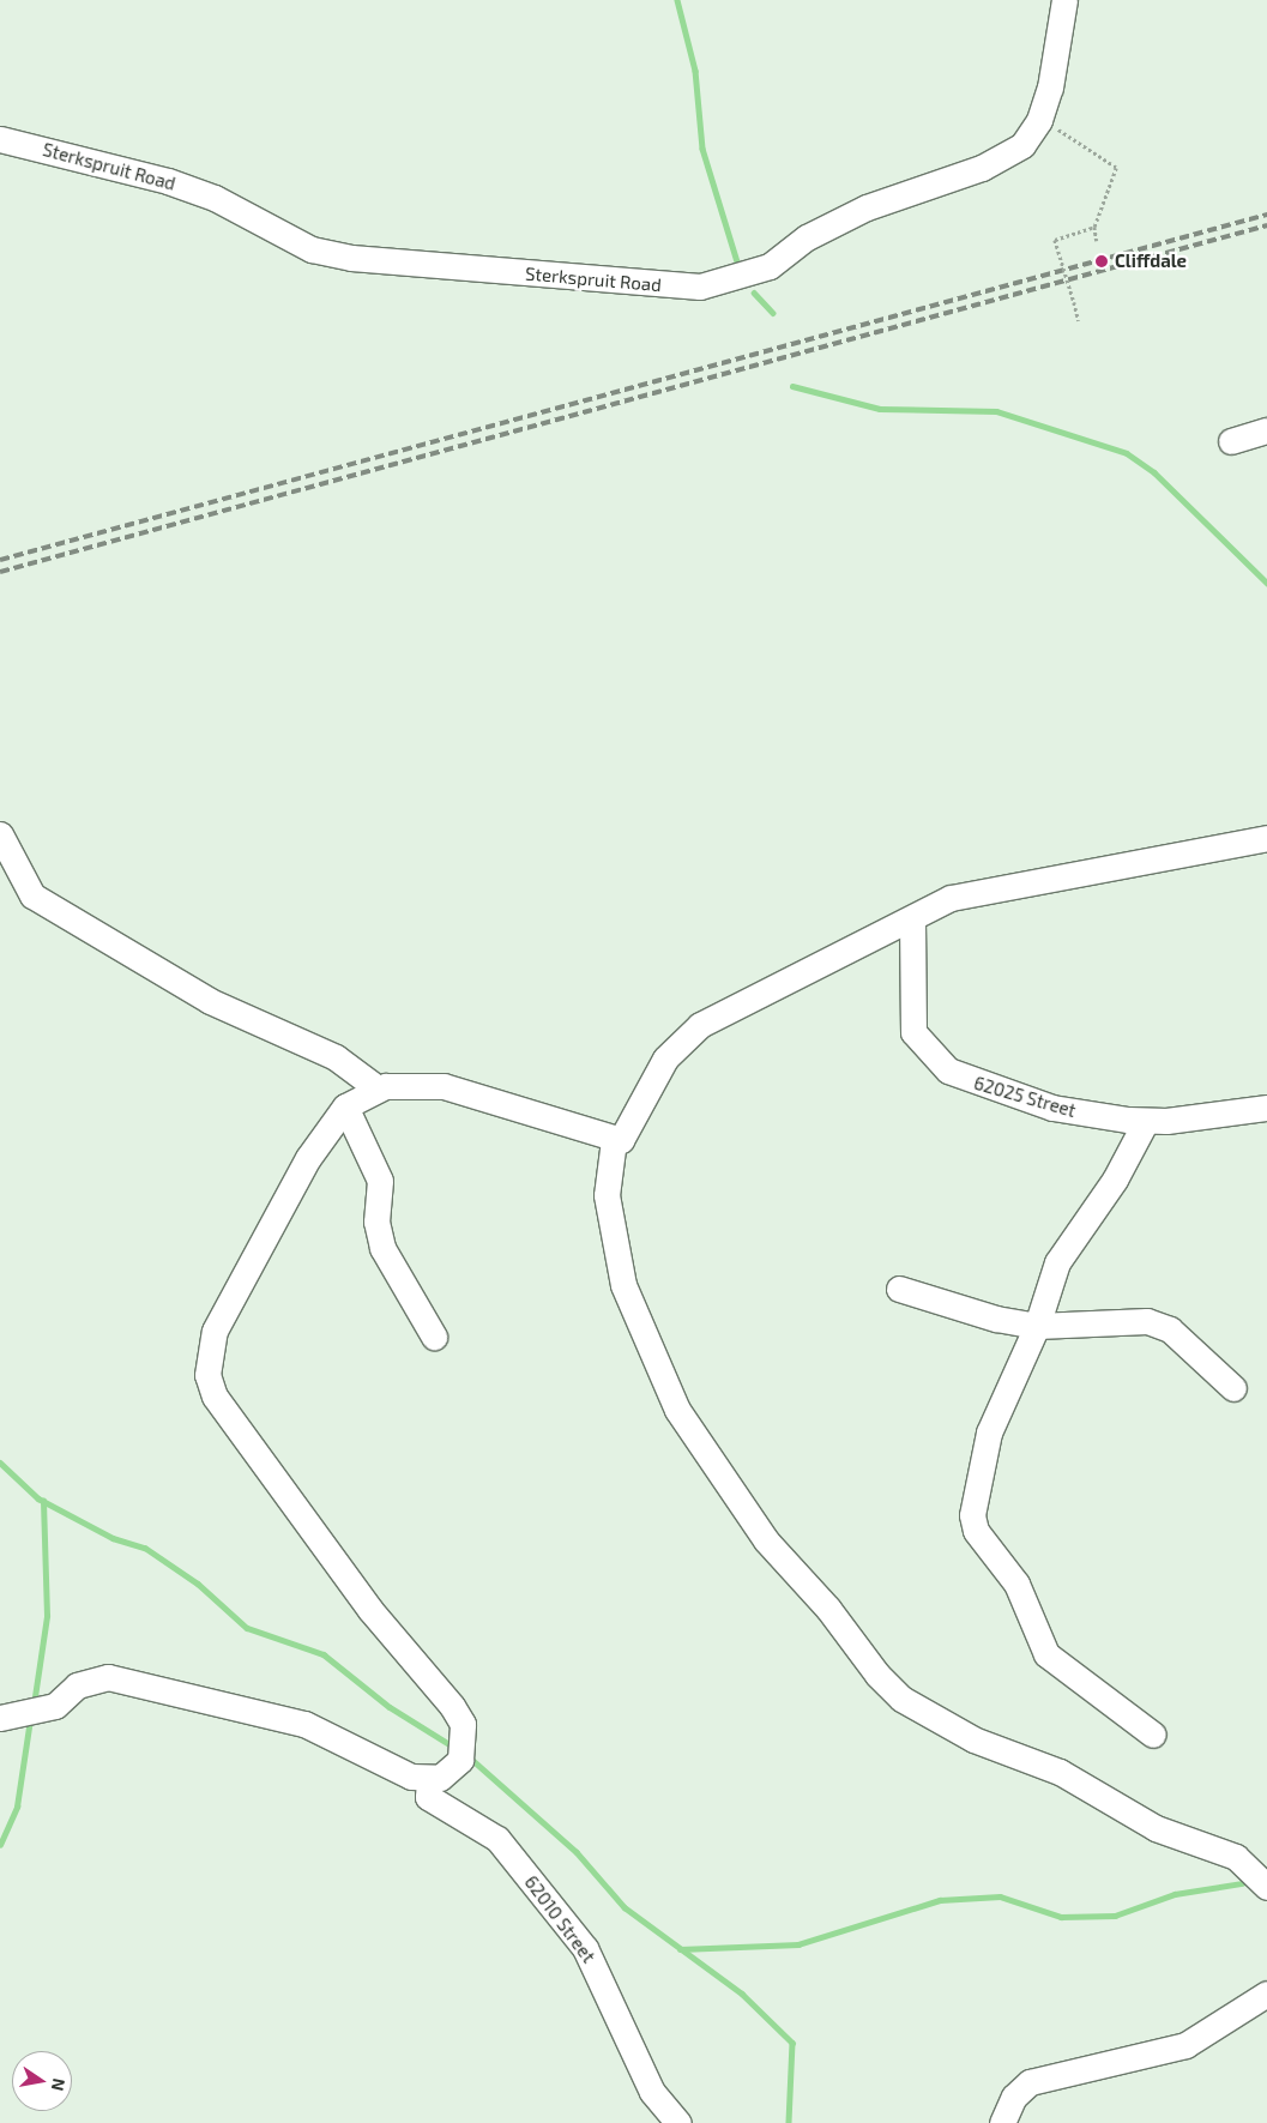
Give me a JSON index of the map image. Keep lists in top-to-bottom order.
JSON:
{
  "streets": {
    "street": ["Sterkspruit Road", "62025 Street", "62010 Street"]
  },
  "places": ["Cliffdale"],
  "north": "right"
}
